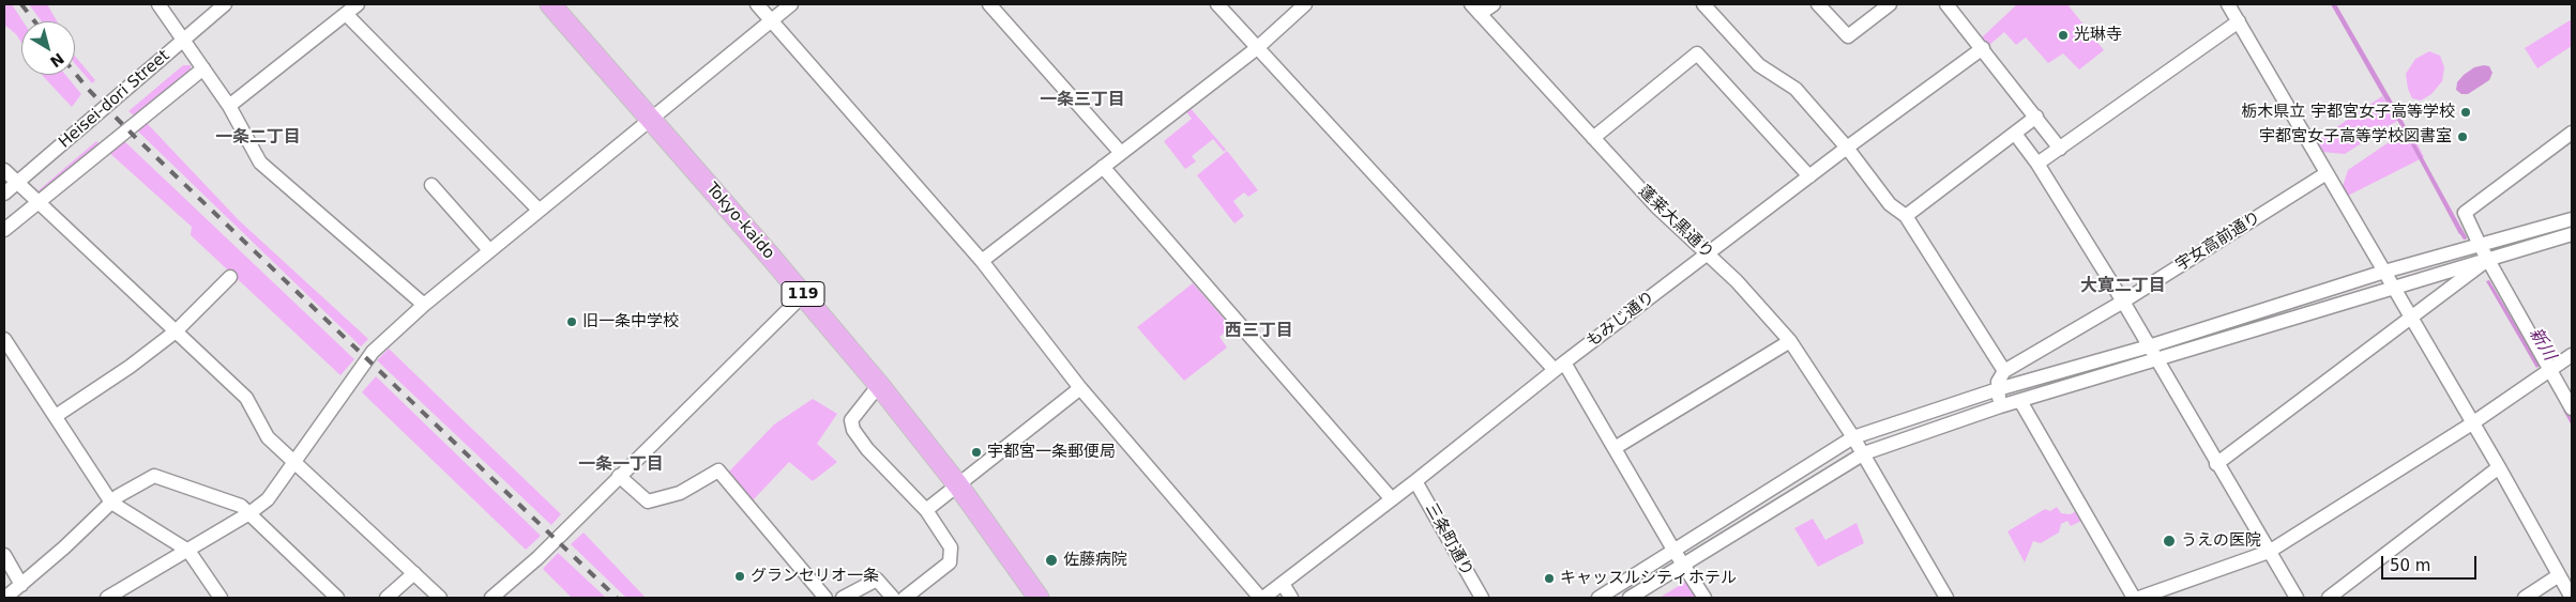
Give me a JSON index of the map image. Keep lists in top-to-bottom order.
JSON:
{
  "streets": {
    "highway": ["Tokyo-kaido", "119"],
    "street": [
      "Heisei-dori Street",
      "蓬莱大黒通り",
      "宇女高前通り",
      "もみじ通り",
      "三条町通り"
    ]
  },
  "crossings": [
    ["蓬莱大黒通り", "もみじ通り"],
    ["もみじ通り", "三条町通り"]
  ],
  "districts": [
    "一条三丁目",
    "一条二丁目",
    "大寛二丁目",
    "西三丁目",
    "一条一丁目"
  ],
  "water": ["新川"],
  "places": [
    "光琳寺",
    "栃木県立 宇都宮女子高等学校",
    "宇都宮女子高等学校図書室",
    "旧一条中学校",
    "宇都宮一条郵便局",
    "うえの医院",
    "佐藤病院",
    "グランセリオ一条",
    "キャッスルシティホテル"
  ],
  "scale_bar": "50 m",
  "north": "bottom right"
}
